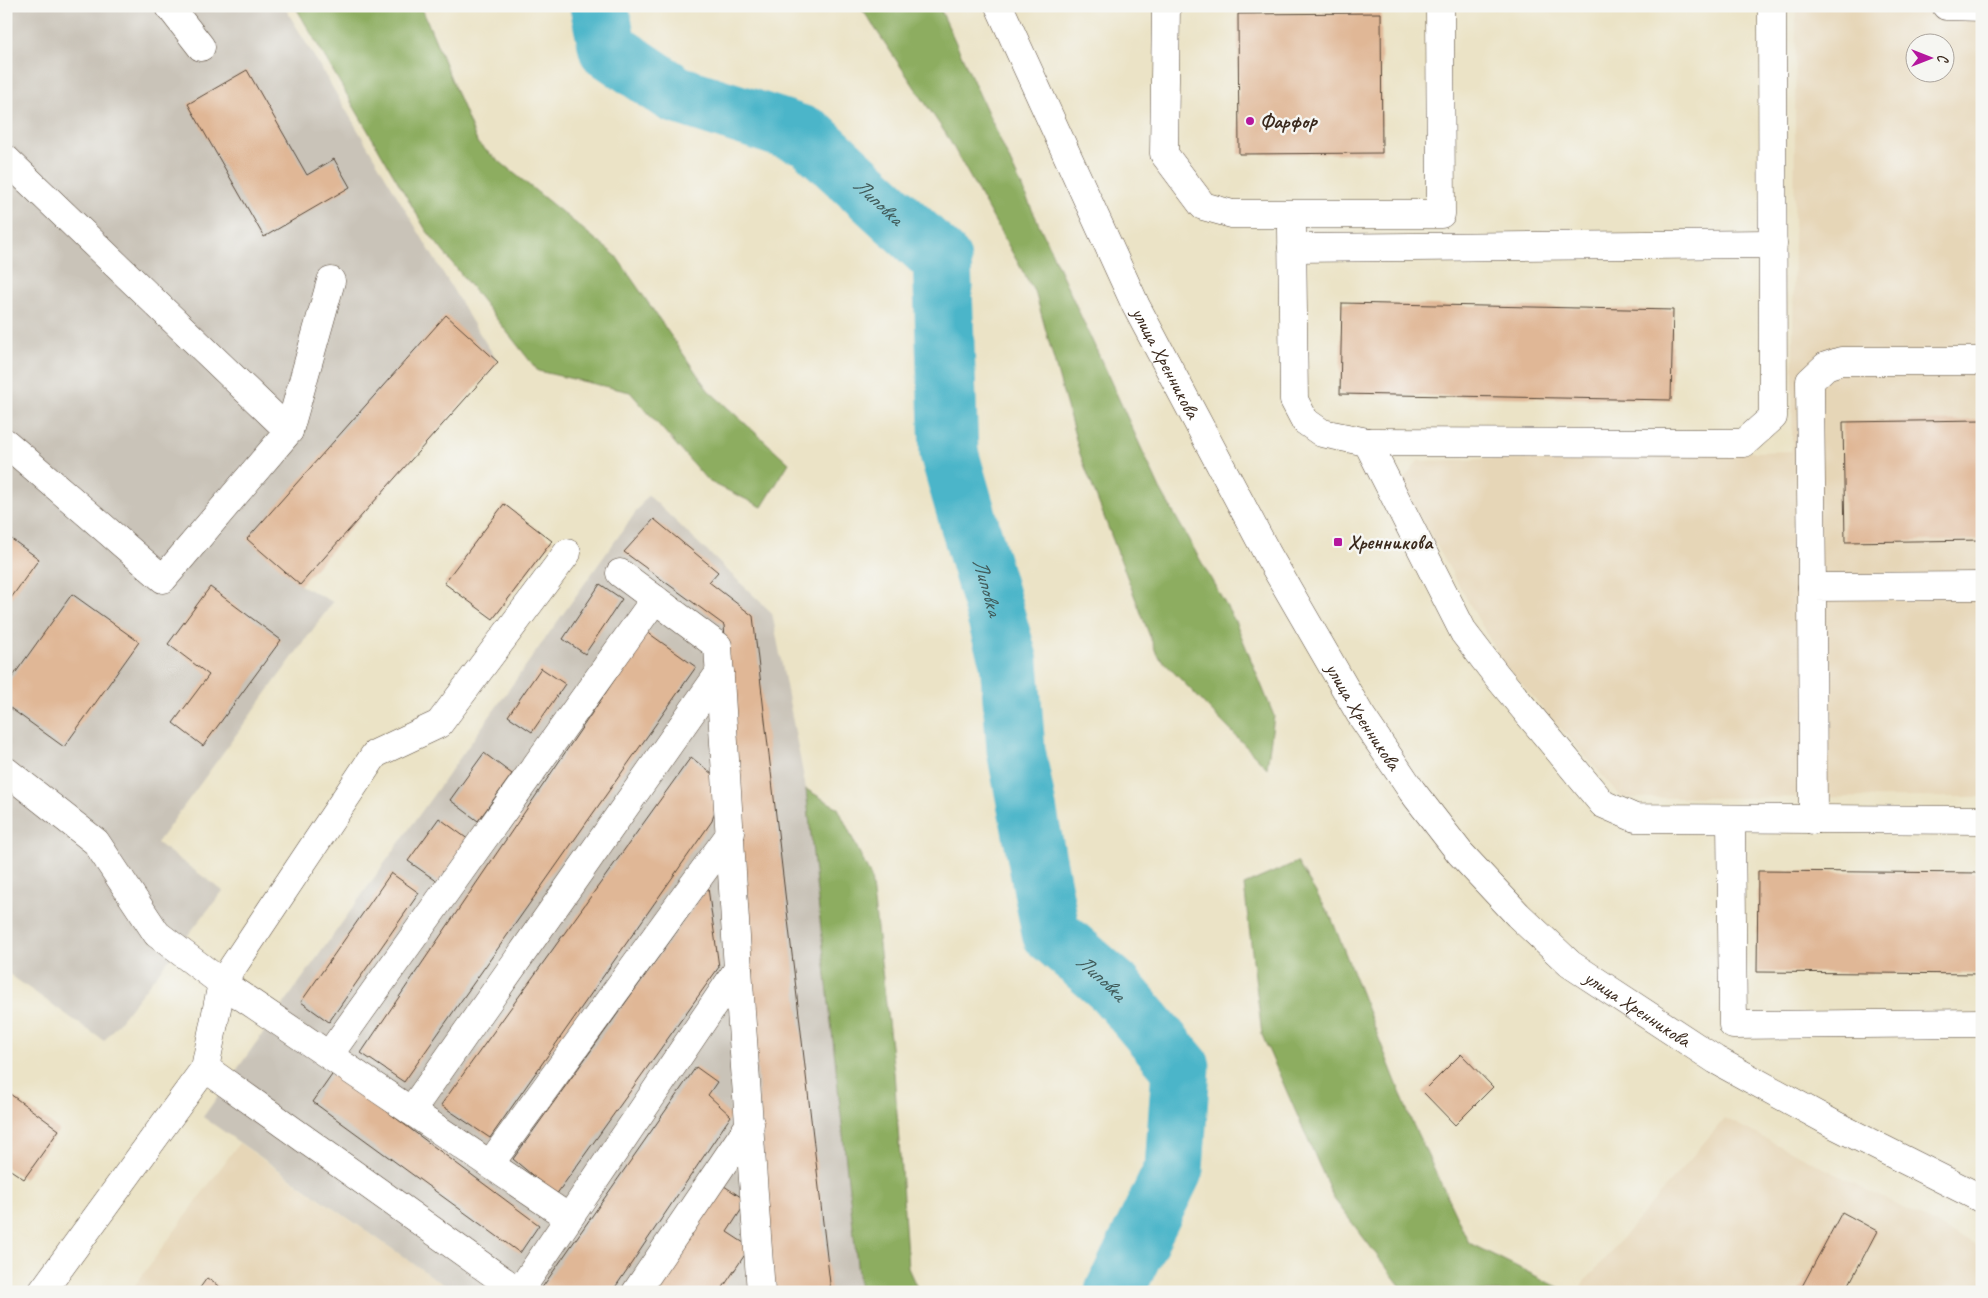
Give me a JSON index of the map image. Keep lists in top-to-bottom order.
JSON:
{
  "streets": {
    "street": ["улица Хренникова"]
  },
  "water": ["Липовка"],
  "places": {
    "other": ["Фарфор"],
    "transit": ["Хренникова"]
  },
  "north": "right"
}
